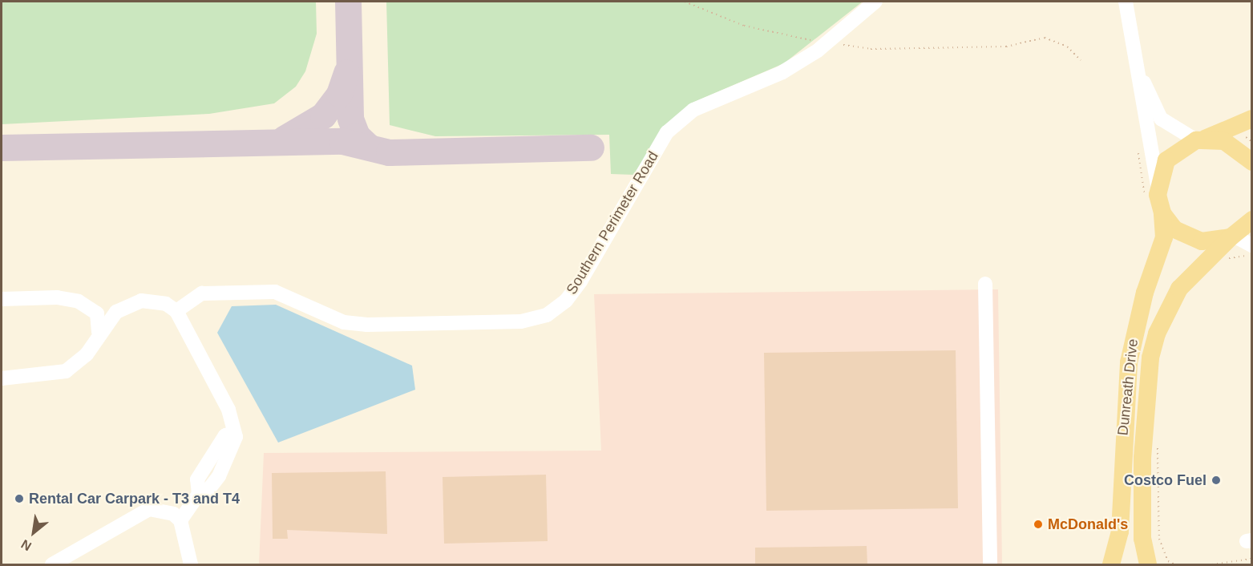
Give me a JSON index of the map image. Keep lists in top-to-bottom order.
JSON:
{
  "streets": {
    "main road": ["Dunreath Drive"],
    "street": ["Southern Perimeter Road"]
  },
  "places": ["Costco Fuel", "Rental Car Carpark - T3 and T4", "McDonald's"],
  "north": "bottom left"
}
